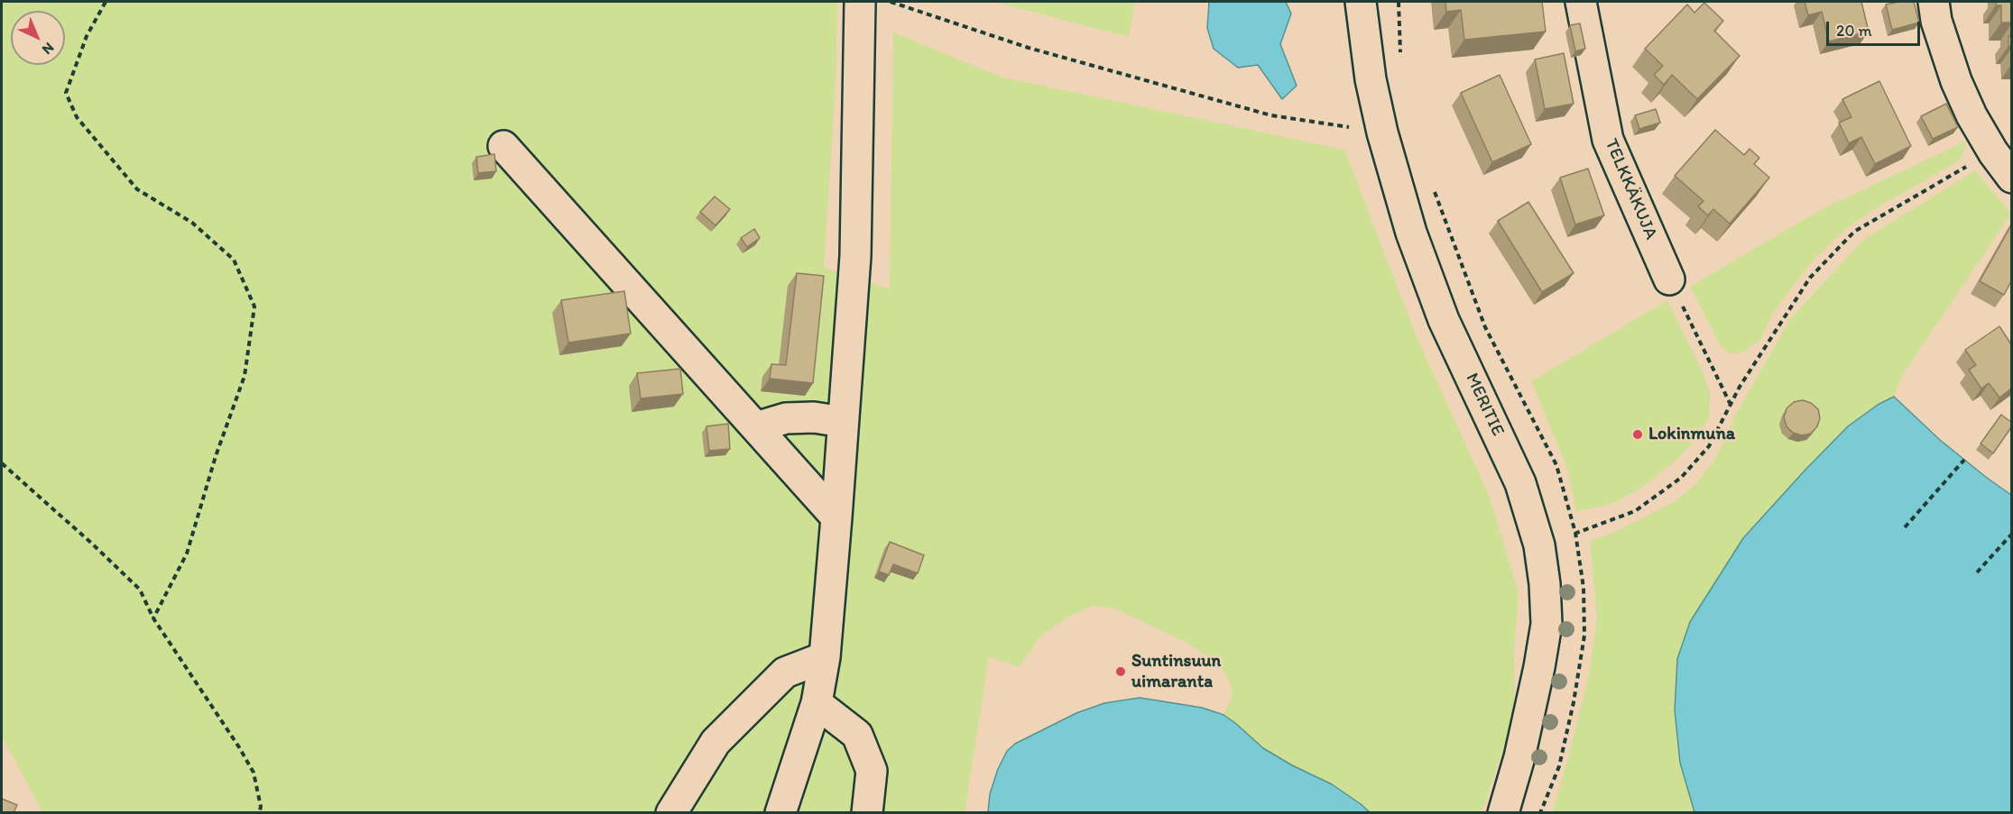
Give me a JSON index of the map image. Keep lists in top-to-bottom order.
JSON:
{
  "streets": {
    "street": ["TELKKÄKUJA", "MERITIE"]
  },
  "places": ["Lokinmuna", "Suntinsuun uimaranta"],
  "scale_bar": "20 m",
  "north": "bottom right"
}
